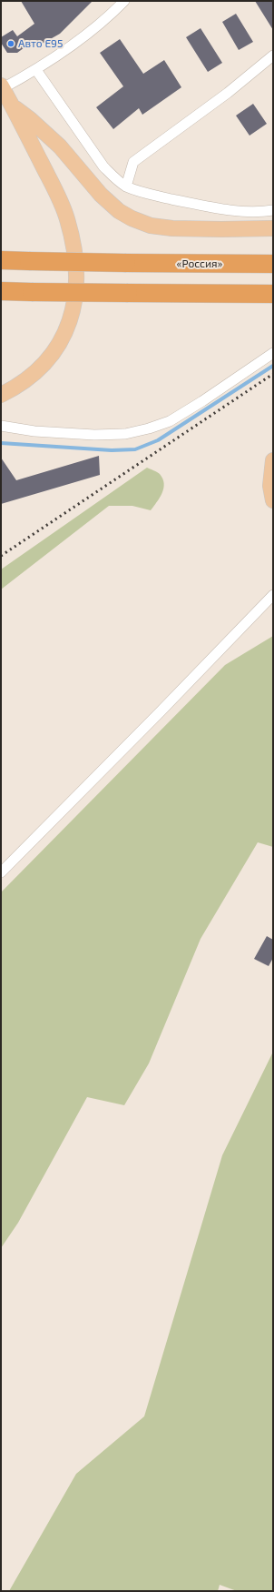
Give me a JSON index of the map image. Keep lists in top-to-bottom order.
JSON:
{
  "streets": {
    "highway": ["«Россия»"]
  },
  "places": ["Авто E95"]
}
